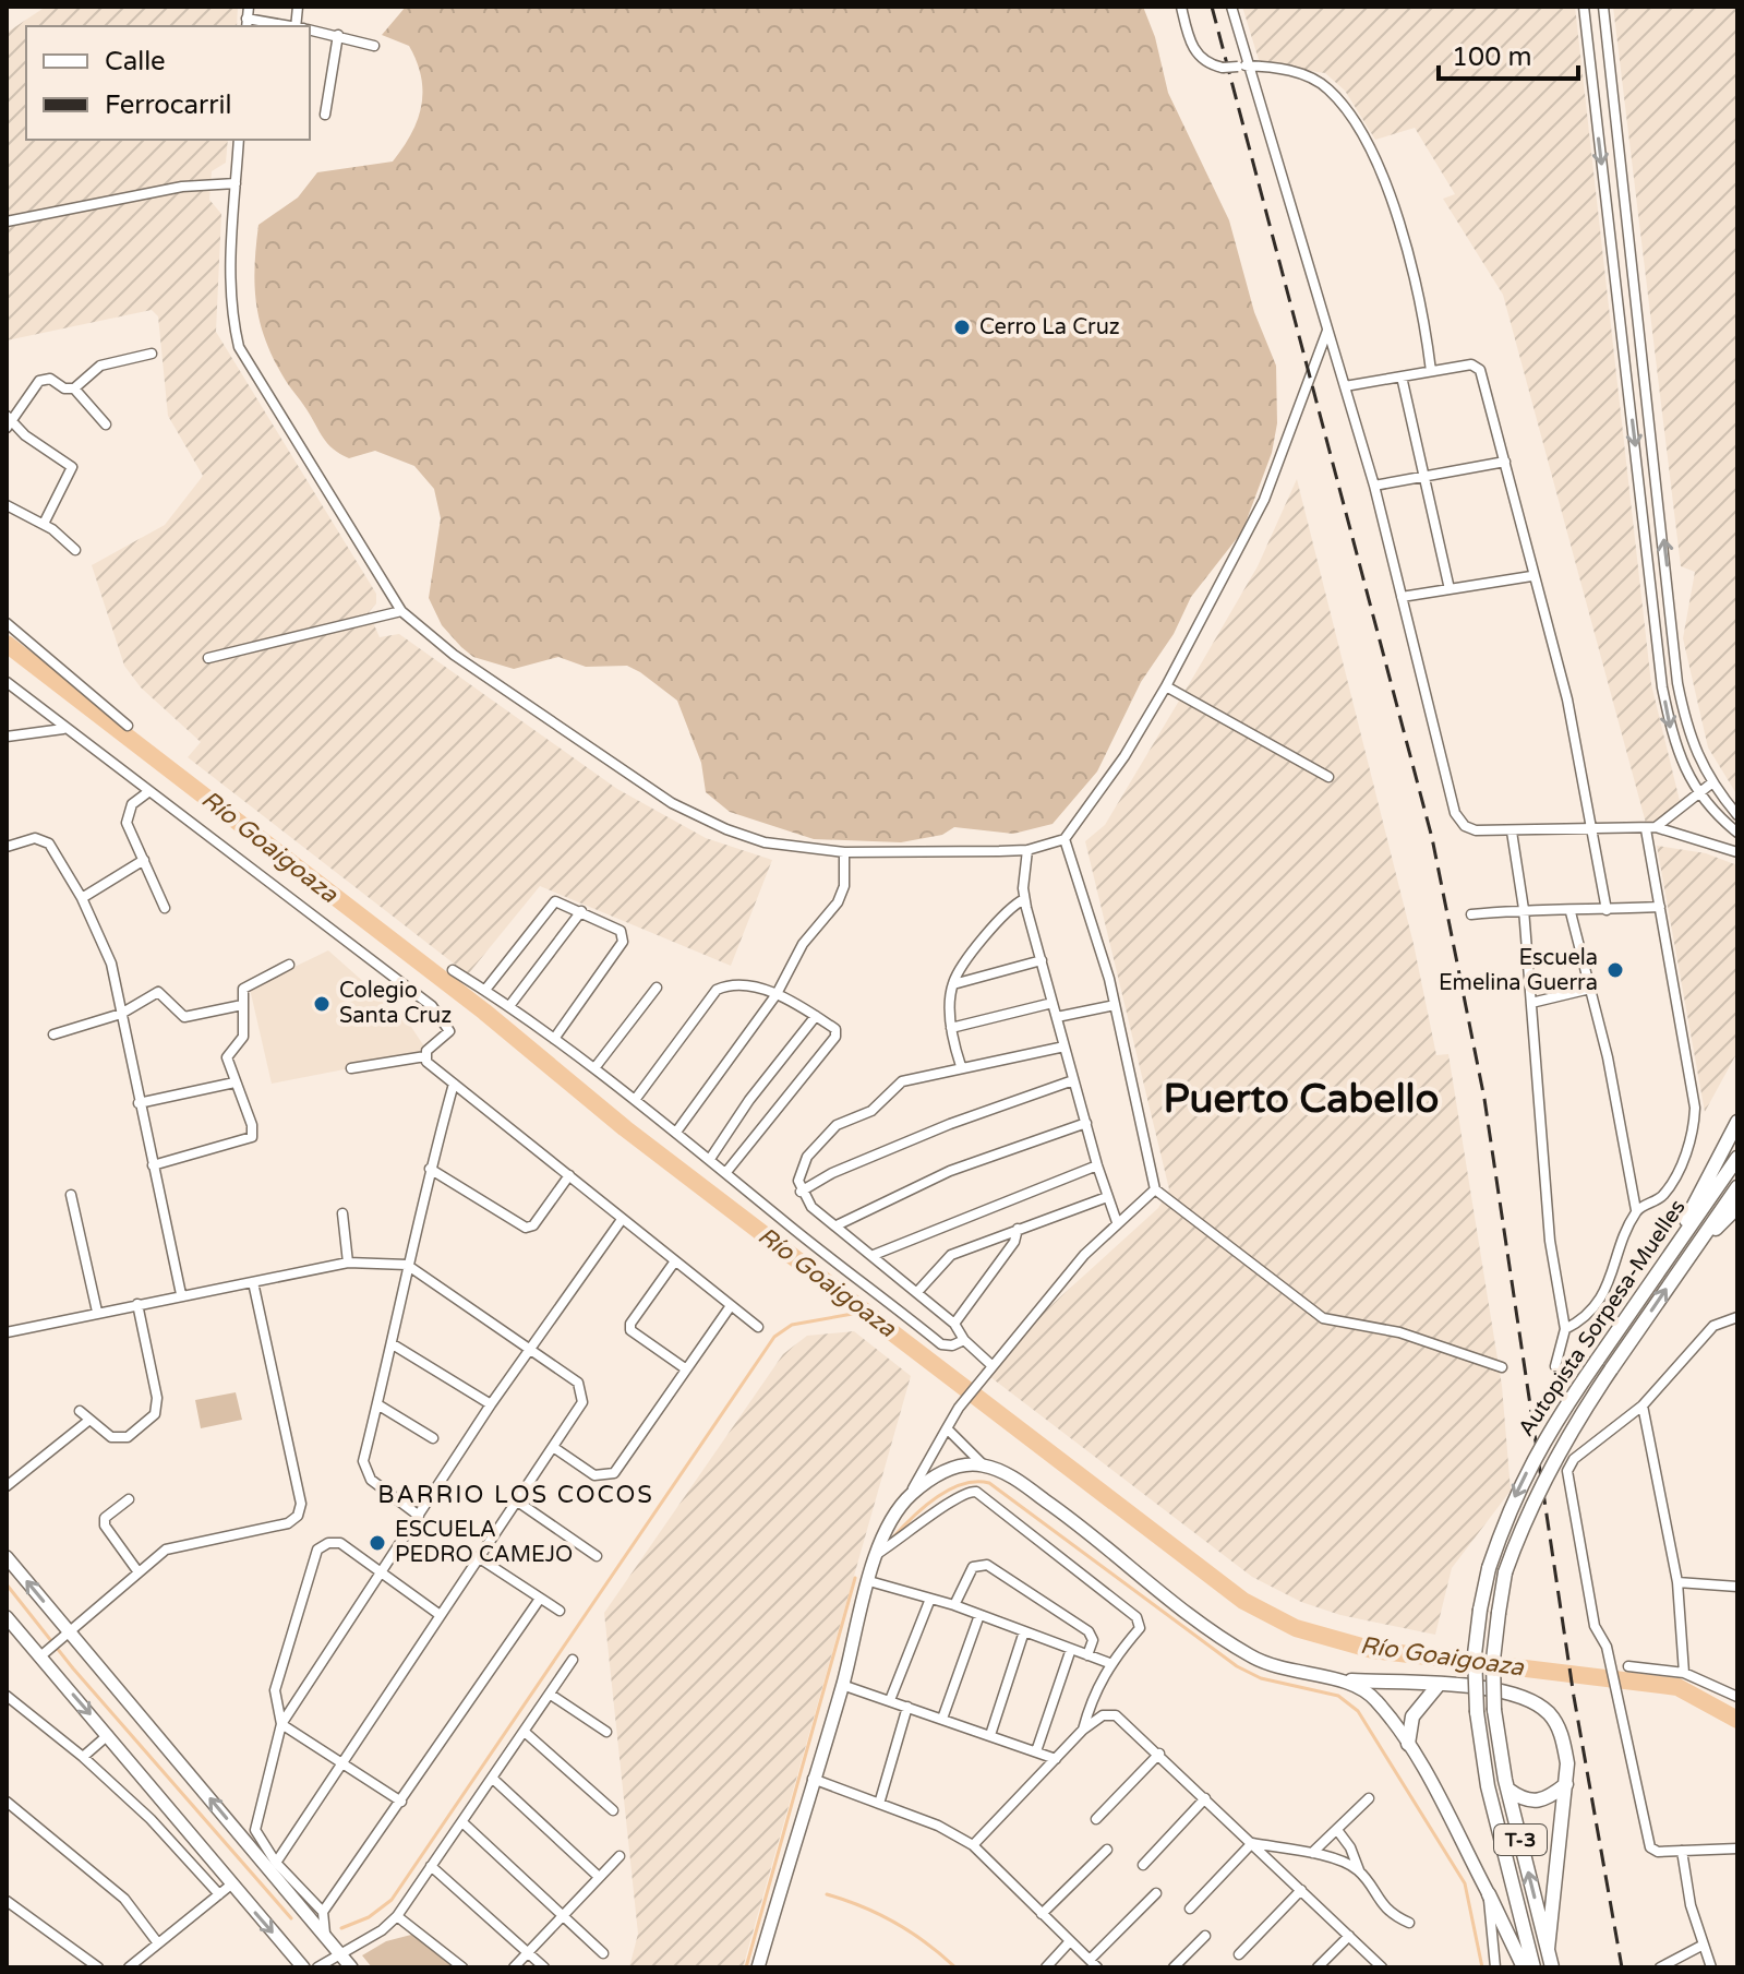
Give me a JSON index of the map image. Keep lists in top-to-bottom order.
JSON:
{
  "streets": {
    "main road": ["Autopista Sorpesa-Muelles", "T-3"]
  },
  "districts": ["Puerto Cabello", "BARRIO LOS COCOS"],
  "water": ["Río Goaigoaza"],
  "places": [
    "Cerro La Cruz",
    "Escuela Emelina Guerra",
    "Colegio Santa Cruz",
    "ESCUELA PEDRO CAMEJO"
  ],
  "legend": ["Calle", "Ferrocarril"],
  "scale_bar": "100 m"
}
